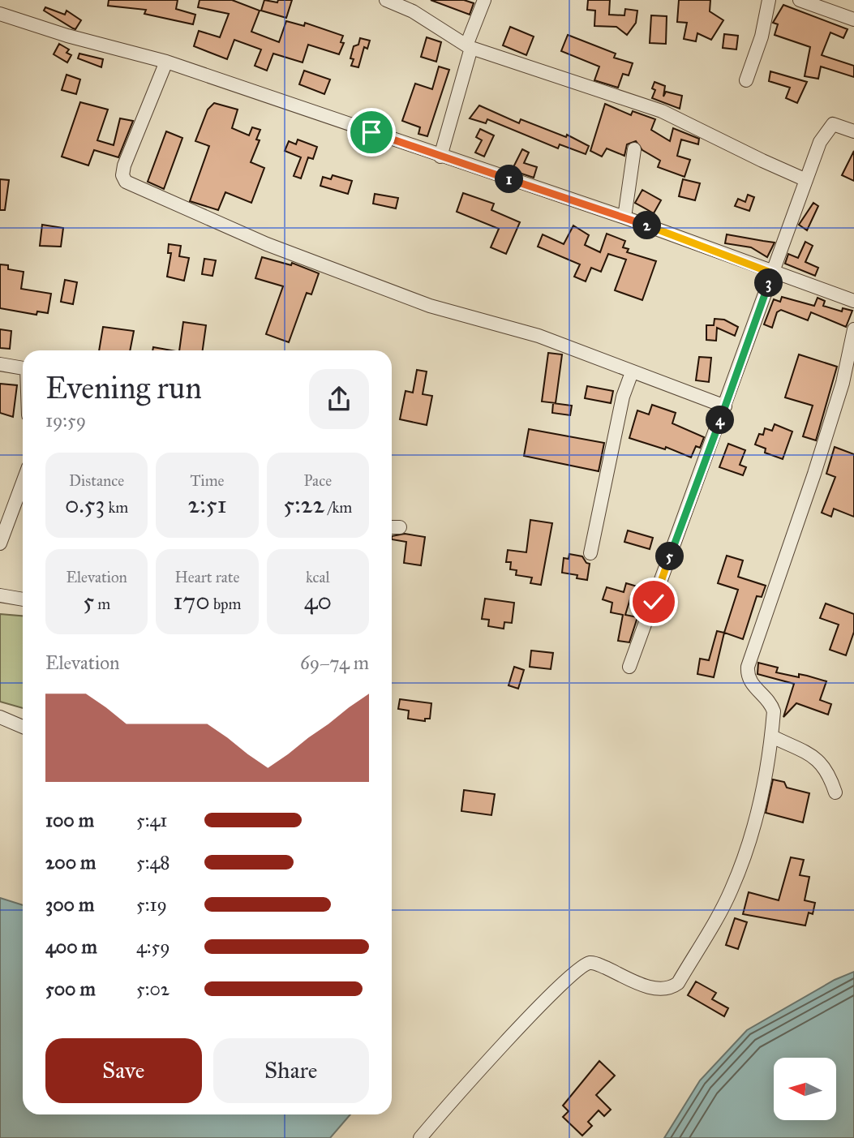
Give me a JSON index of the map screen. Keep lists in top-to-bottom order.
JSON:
{
  "north": "left",
  "page": {
    "pins": [
      "1",
      "2",
      "3",
      "4",
      "5"
    ],
    "heading": ["Evening run", "19:59"],
    "stats": [
      ["Distance", "0.53 km"],
      ["Time", "2:51"],
      ["Pace", "5:22 /km"],
      ["Elevation", "5 m"],
      ["Heart rate", "170 bpm"],
      ["kcal", "40"]
    ],
    "chart": ["Elevation", "69–74 m"],
    "list": [
      {
        "name": "100 m",
        "note": "5:41"
      },
      {
        "name": "200 m",
        "note": "5:48"
      },
      {
        "name": "300 m",
        "note": "5:19"
      },
      {
        "name": "400 m",
        "note": "4:59"
      },
      {
        "name": "500 m",
        "note": "5:02"
      }
    ],
    "buttons": ["Save", "Share"]
  }
}
